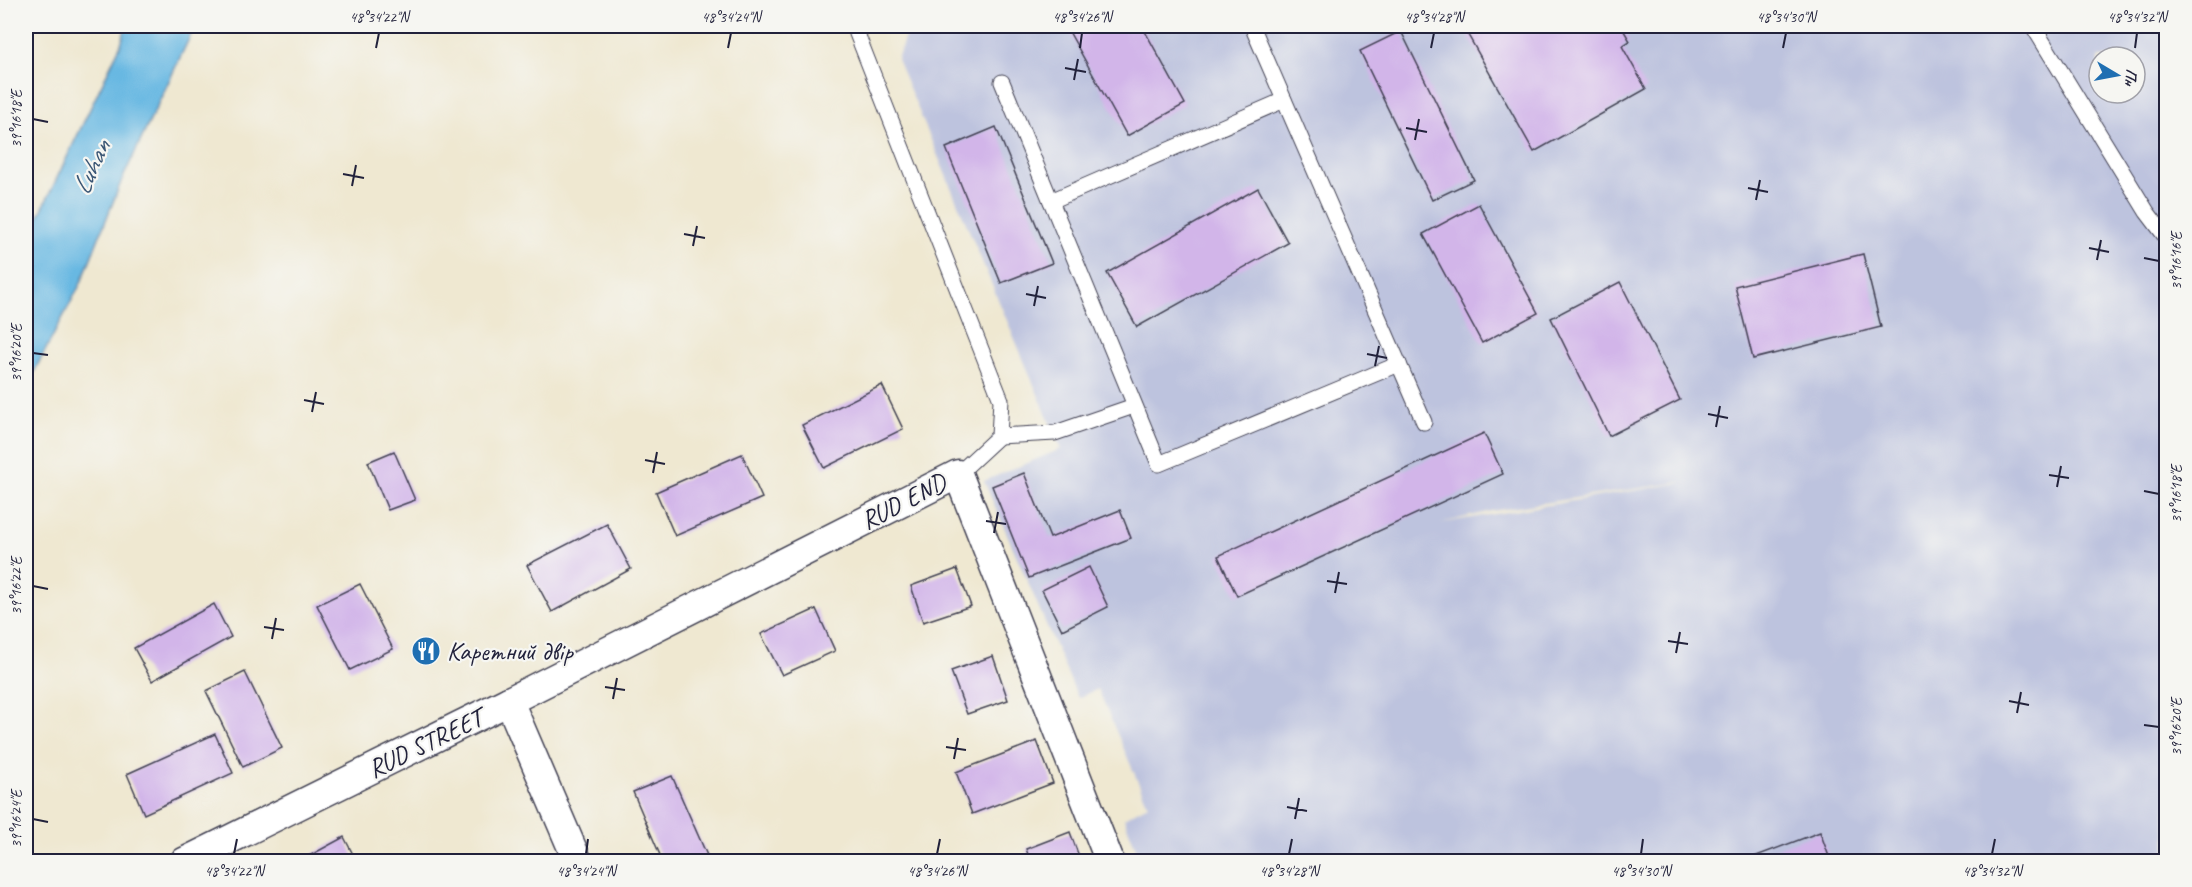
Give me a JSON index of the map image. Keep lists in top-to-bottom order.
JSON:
{
  "streets": {
    "street": ["RUD END", "RUD STREET"]
  },
  "crossings": [
    ["RUD END", "RUD STREET"]
  ],
  "water": ["Luhan"],
  "places": {
    "restaurant": ["Каретний двір"]
  },
  "north": "right",
  "coordinates": [
    "48°34'22\"N",
    "48°34'24\"N",
    "48°34'26\"N",
    "48°34'28\"N",
    "48°34'30\"N",
    "48°34'32\"N",
    "39°16'18\"E",
    "39°16'16\"E",
    "39°16'20\"E",
    "39°16'22\"E",
    "39°16'24\"E"
  ]
}
